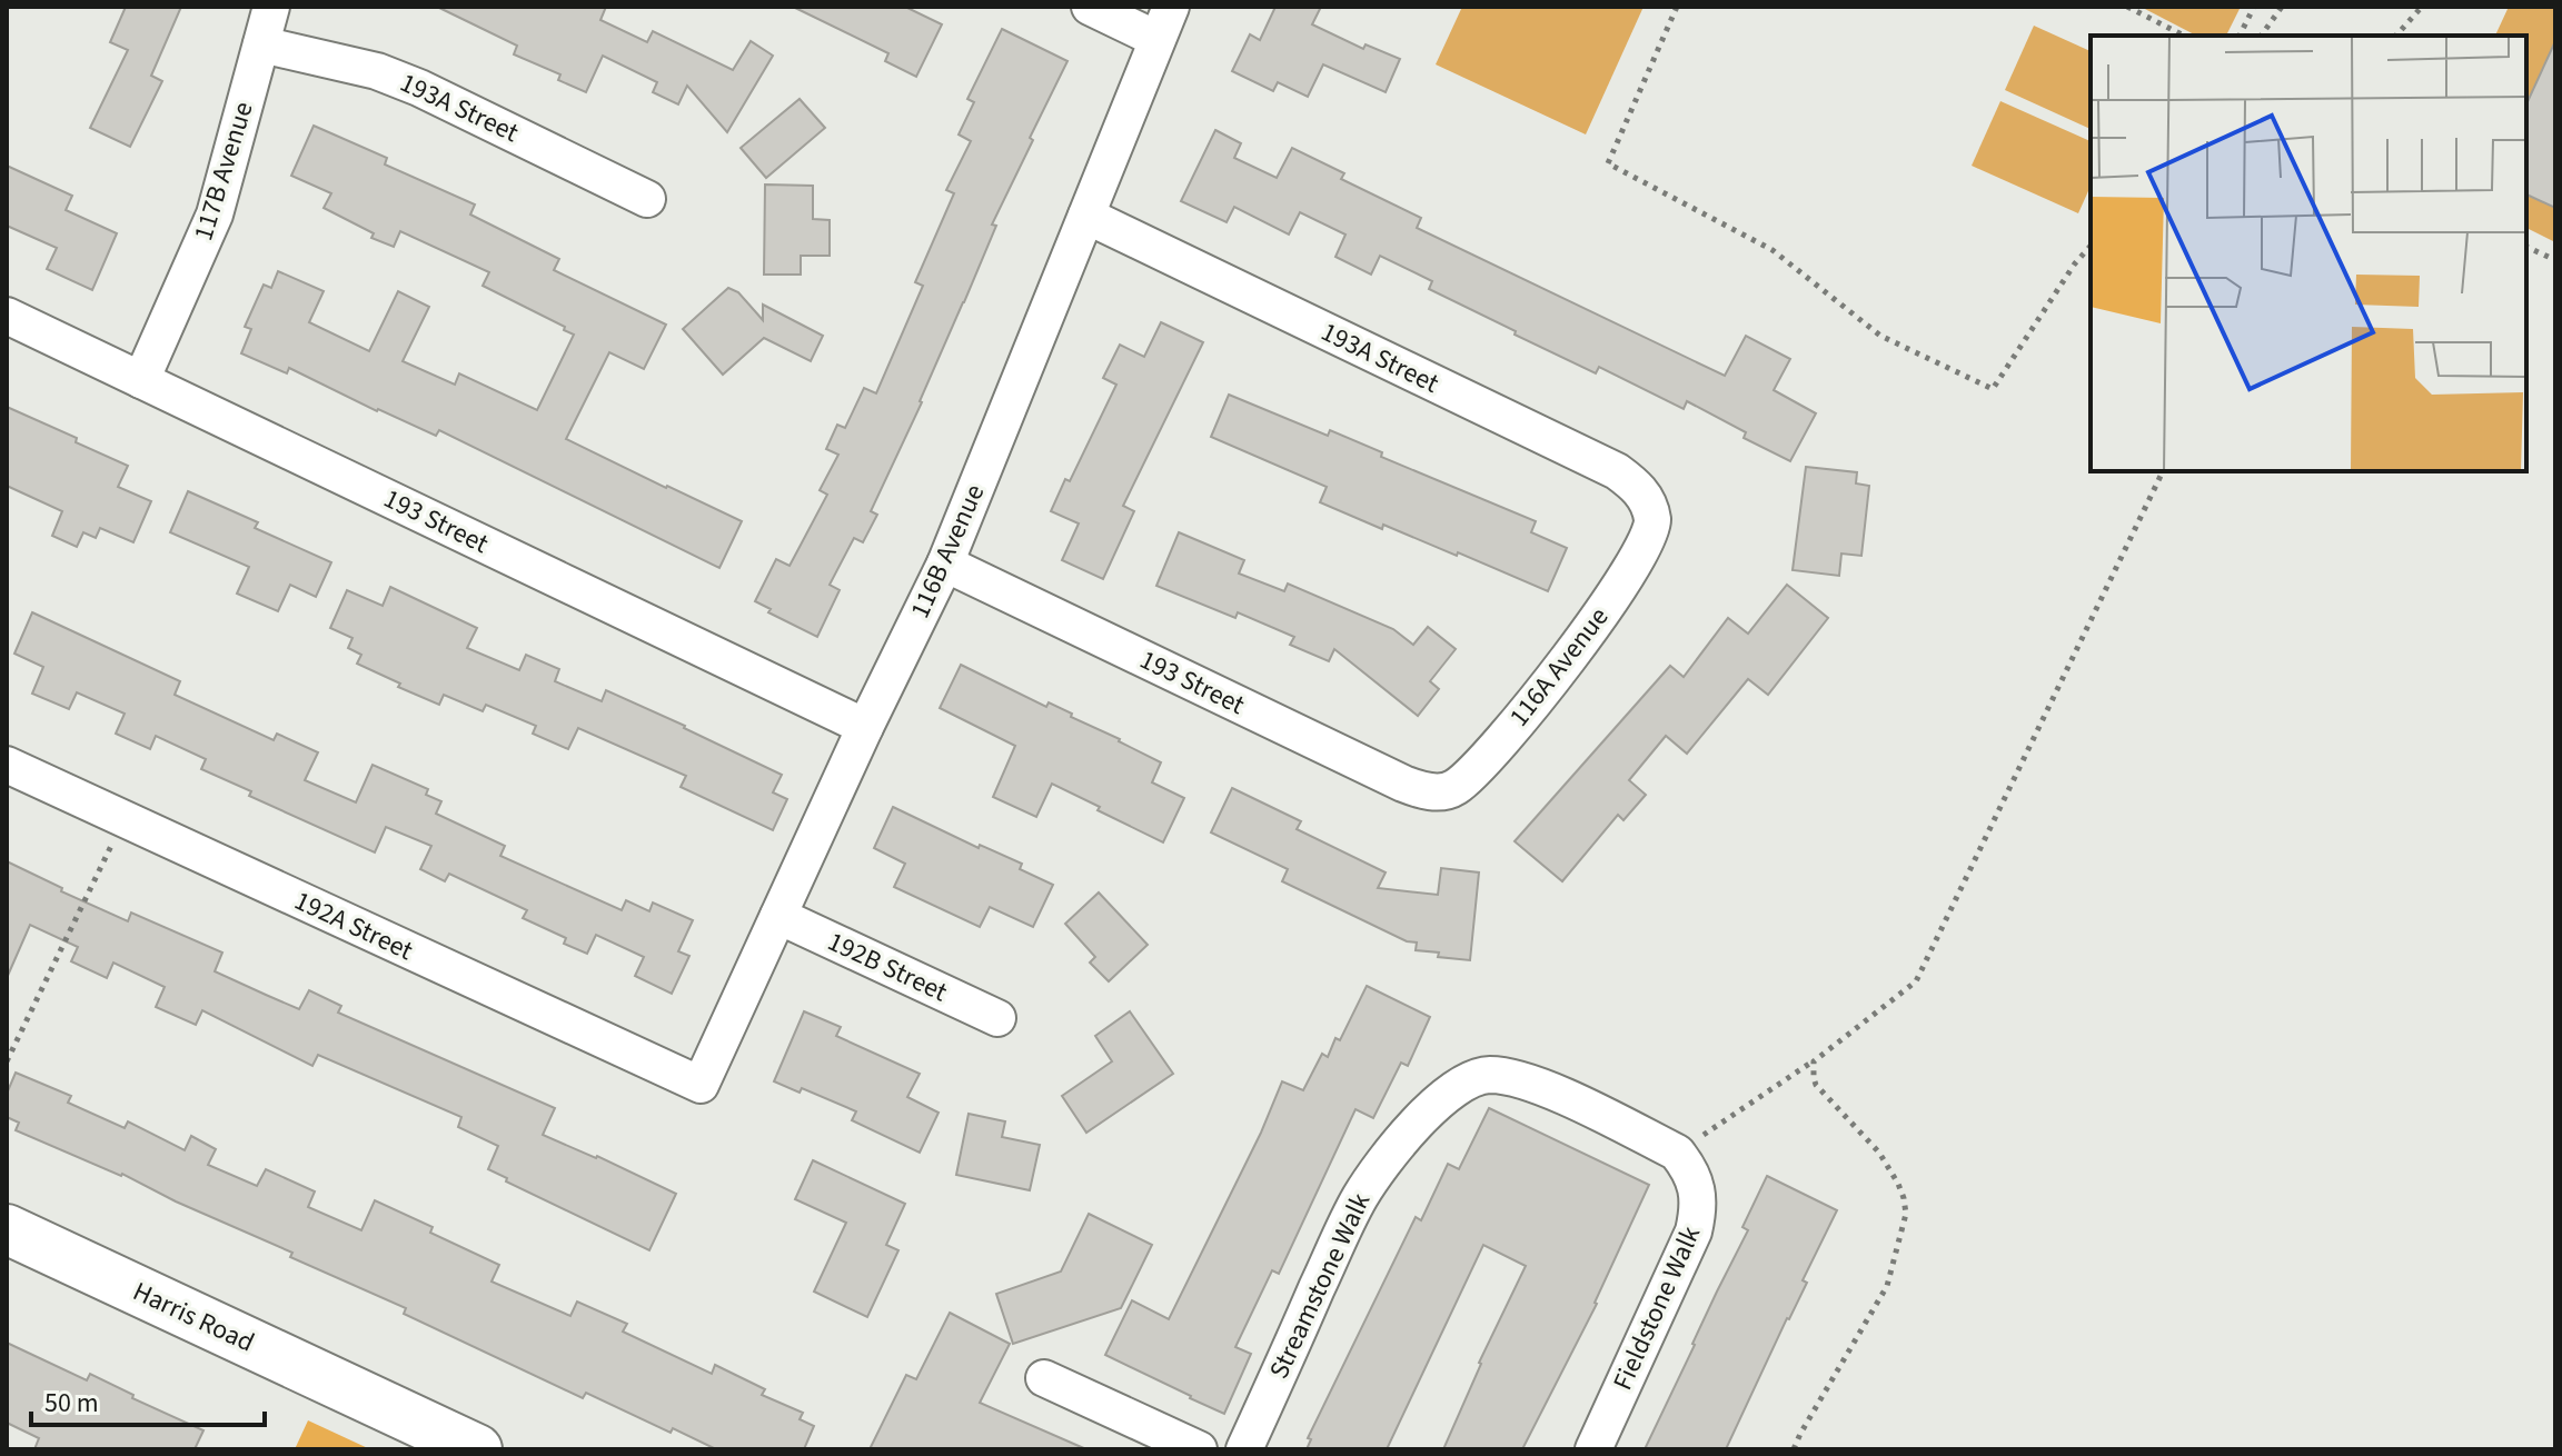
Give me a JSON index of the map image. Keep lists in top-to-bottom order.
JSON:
{
  "streets": {
    "main road": ["Harris Road"],
    "street": [
      "193A Street",
      "117B Avenue",
      "193 Street",
      "116B Avenue",
      "116A Avenue",
      "192A Street",
      "192B Street",
      "Streamstone Walk",
      "Fieldstone Walk"
    ]
  },
  "crossings": [
    ["193A Street", "117B Avenue"],
    ["193A Street", "116B Avenue"],
    ["193A Street", "116A Avenue"],
    ["117B Avenue", "193 Street"],
    ["193 Street", "116B Avenue"],
    ["193 Street", "116A Avenue"],
    ["116B Avenue", "192A Street"],
    ["116B Avenue", "192B Street"],
    ["Streamstone Walk", "Fieldstone Walk"]
  ],
  "scale_bar": "50 m"
}
